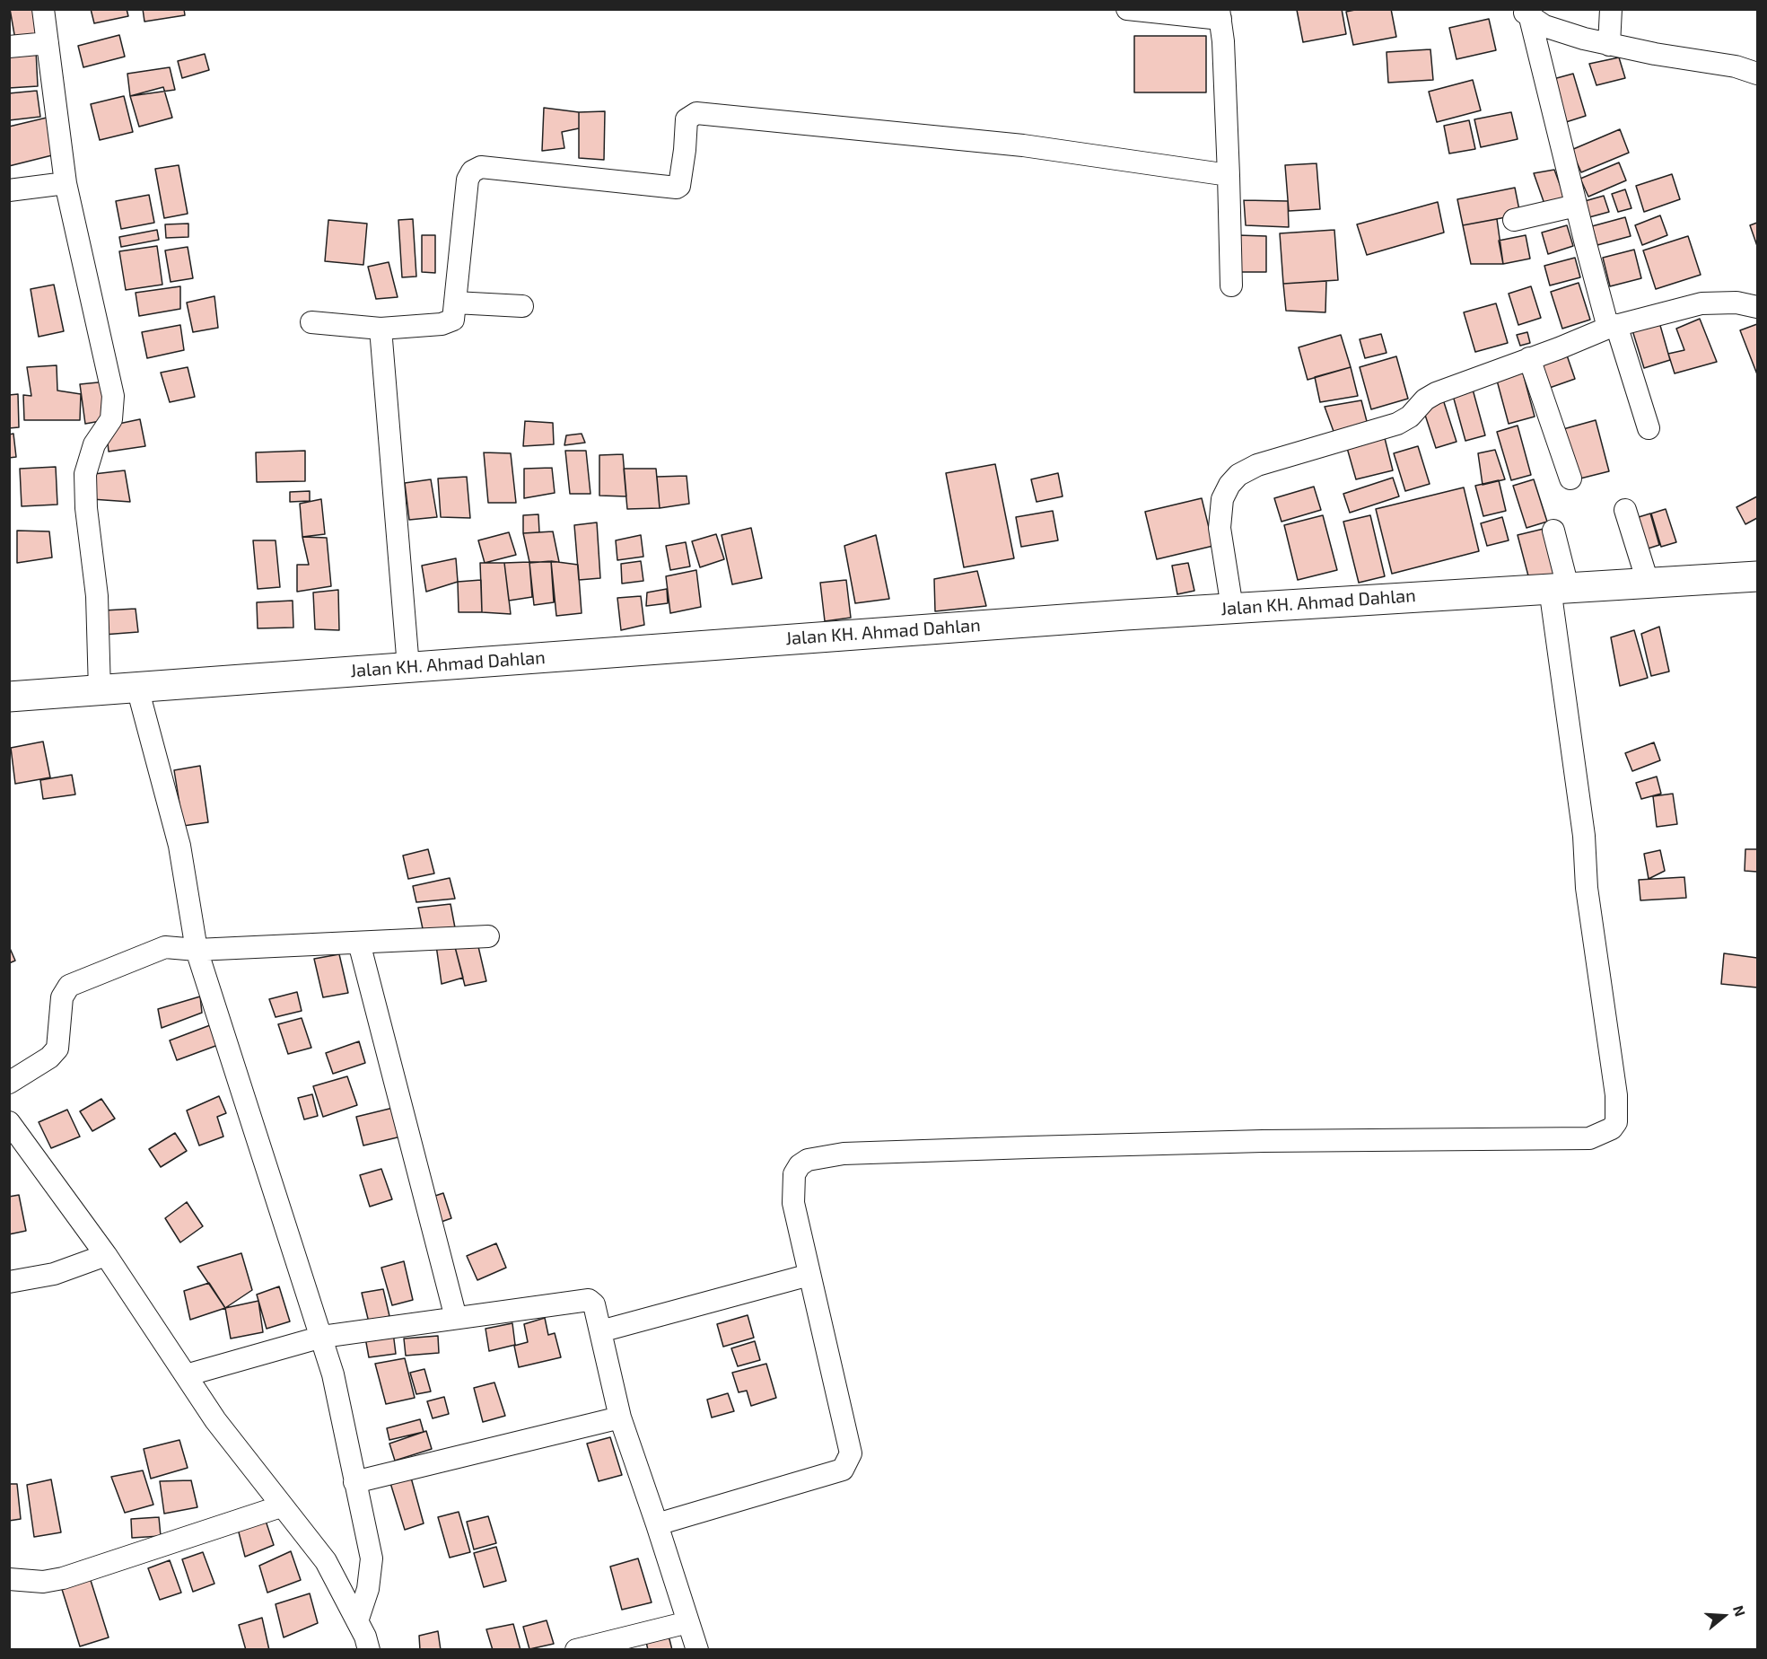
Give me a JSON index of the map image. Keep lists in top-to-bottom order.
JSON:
{
  "streets": {
    "highway": ["Jalan KH. Ahmad Dahlan"]
  },
  "north": "right"
}
